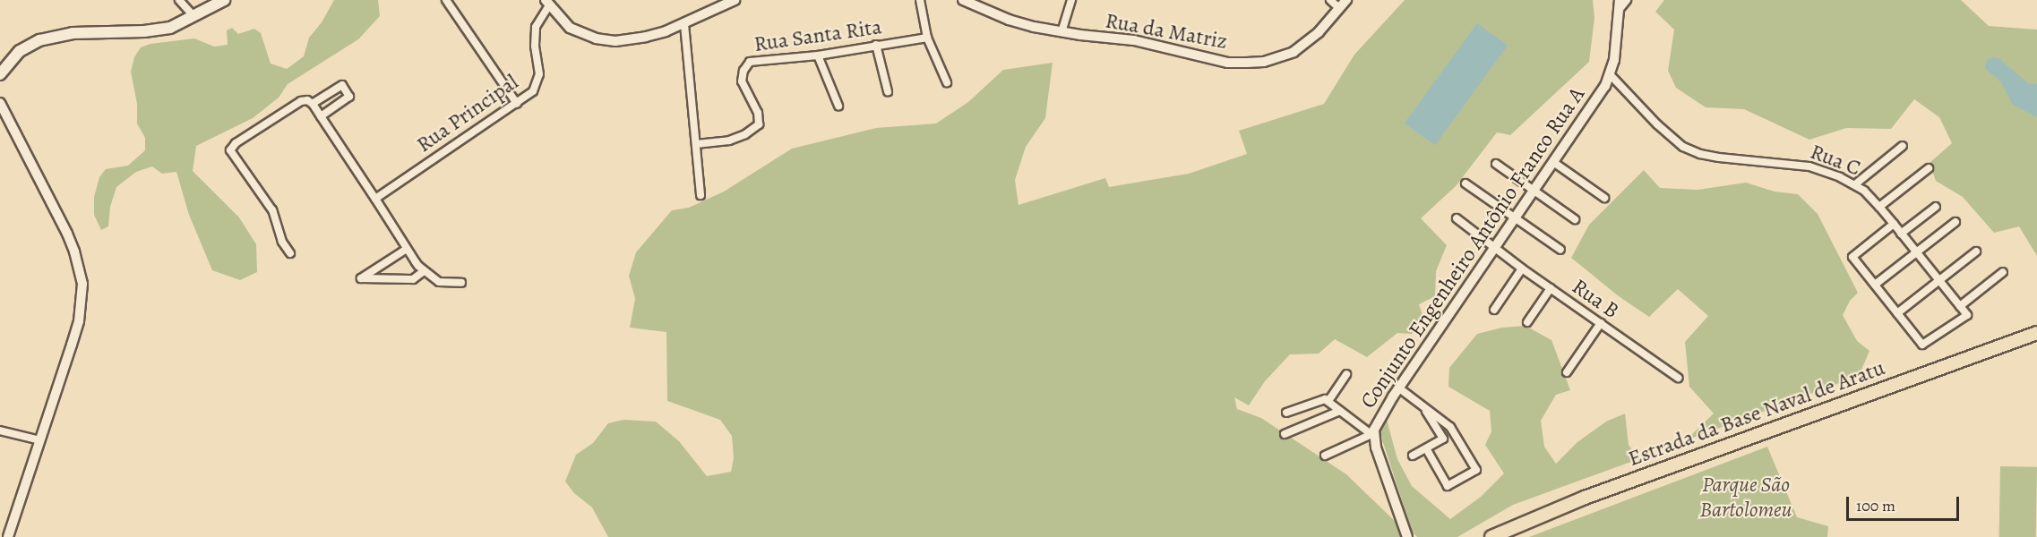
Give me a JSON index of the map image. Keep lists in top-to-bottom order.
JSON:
{
  "streets": {
    "main road": ["Estrada da Base Naval de Aratu"],
    "street": [
      "Rua da Matriz",
      "Rua Santa Rita",
      "Rua Principal",
      "Rua C",
      "Conjunto Engenheiro Antônio Franco Rua A",
      "Rua B"
    ]
  },
  "crossings": [
    ["Rua C", "Conjunto Engenheiro Antônio Franco Rua A"],
    ["Conjunto Engenheiro Antônio Franco Rua A", "Rua B"]
  ],
  "parks": ["Parque São Bartolomeu"],
  "scale_bar": "100 m"
}
